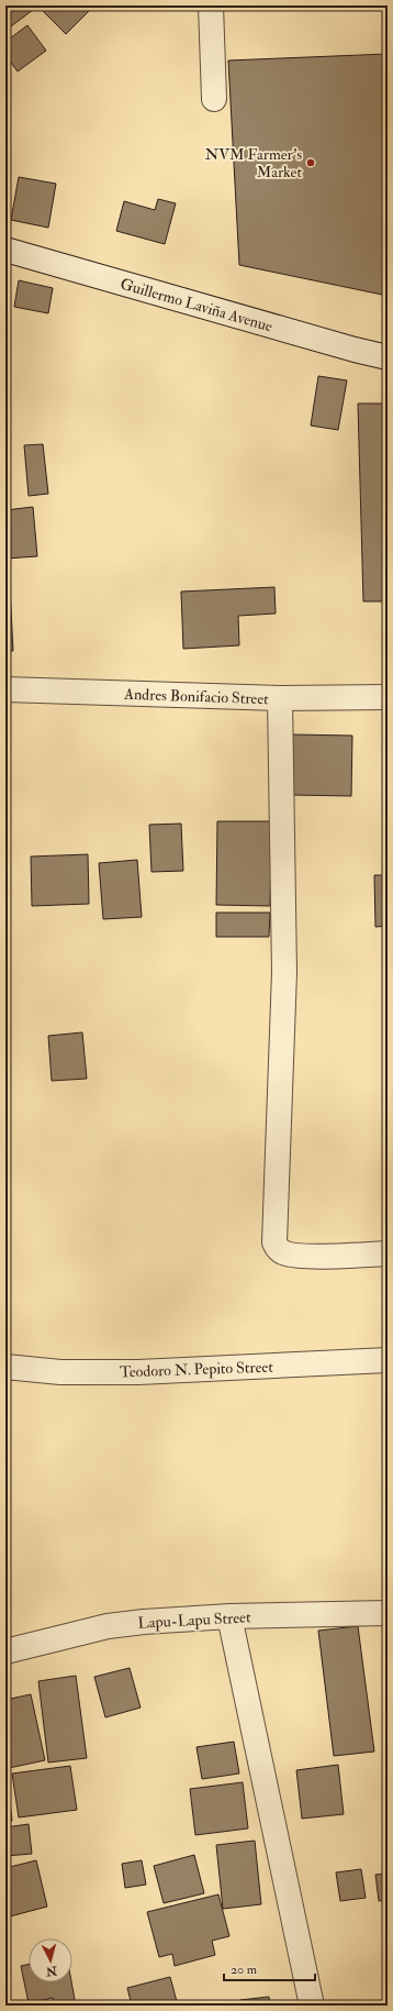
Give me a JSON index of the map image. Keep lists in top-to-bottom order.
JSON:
{
  "streets": {
    "street": [
      "Guillermo Laviña Avenue",
      "Andres Bonifacio Street",
      "Teodoro N. Pepito Street",
      "Lapu-Lapu Street"
    ]
  },
  "places": ["NVM Farmer's Market"],
  "scale_bar": "20 m",
  "north": "bottom"
}
